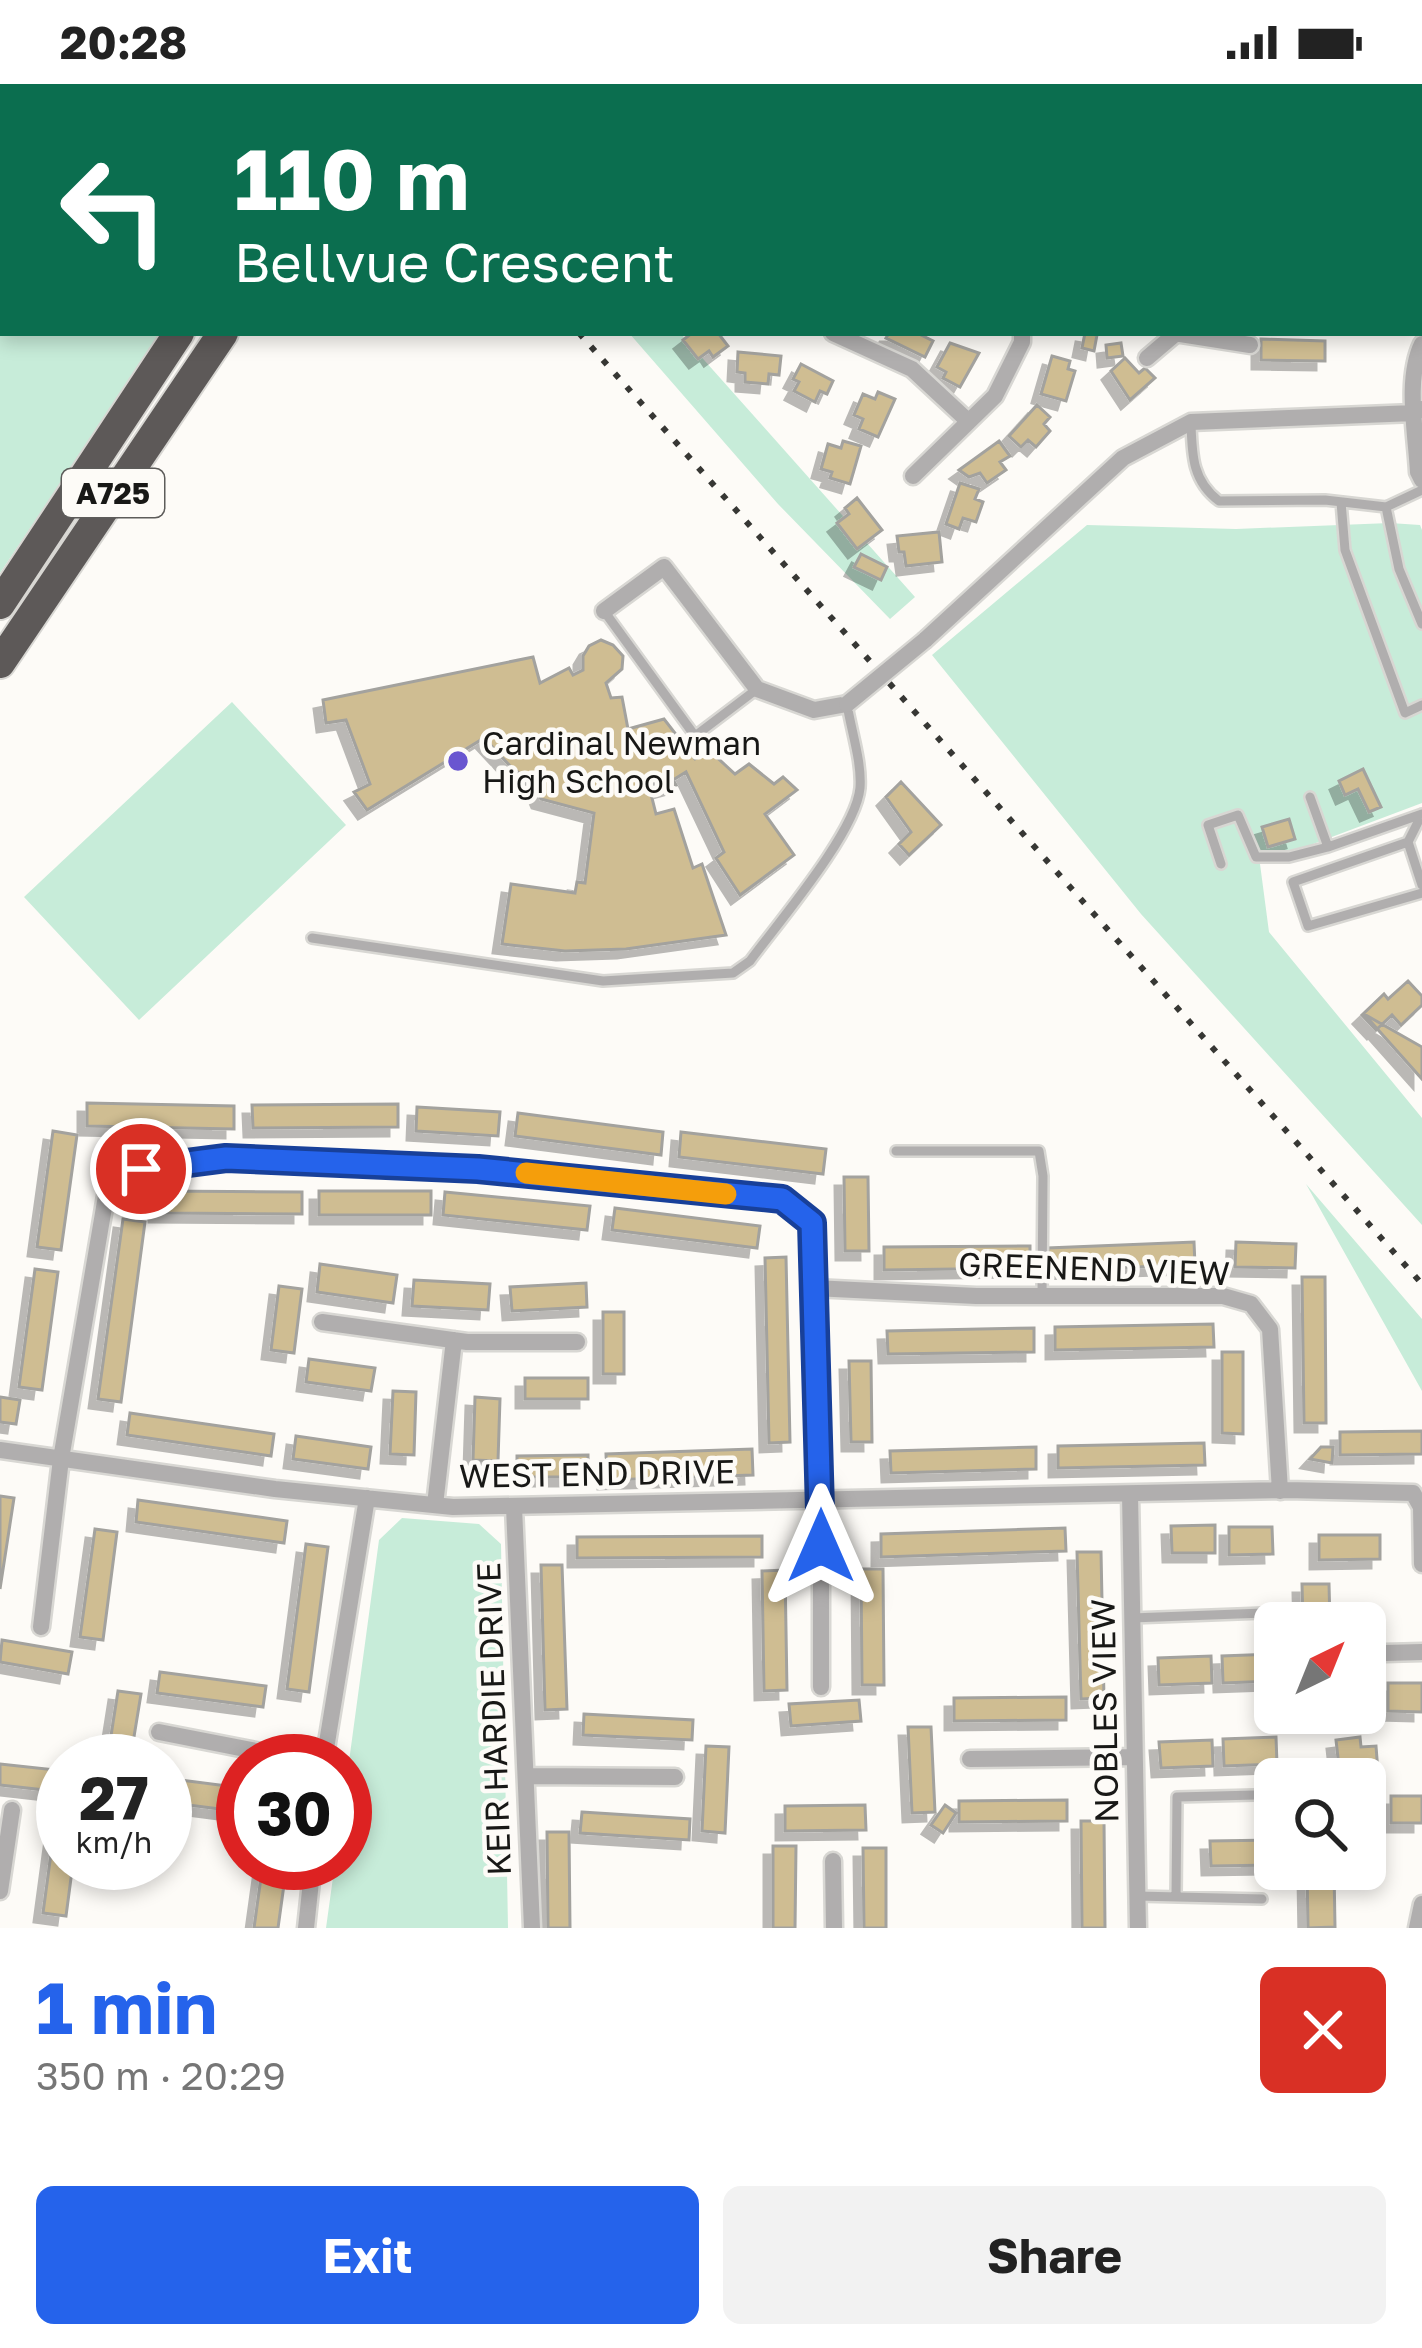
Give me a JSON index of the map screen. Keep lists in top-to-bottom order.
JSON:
{
  "streets": {
    "highway": ["A725"],
    "street": [
      "GREENEND VIEW",
      "WEST END DRIVE",
      "NOBLES VIEW",
      "KEIR HARDIE DRIVE"
    ]
  },
  "crossings": [
    ["GREENEND VIEW", "WEST END DRIVE"],
    ["WEST END DRIVE", "NOBLES VIEW"],
    ["WEST END DRIVE", "KEIR HARDIE DRIVE"]
  ],
  "places": ["Cardinal Newman High School"],
  "north": "top right",
  "page": {
    "status": "20:28",
    "turn": ["110 m", "Bellvue Crescent"],
    "speed": "27 km/h",
    "limit": "30",
    "heading": ["1 min", "350 m · 20:29"],
    "buttons": ["Exit", "Share"]
  }
}
